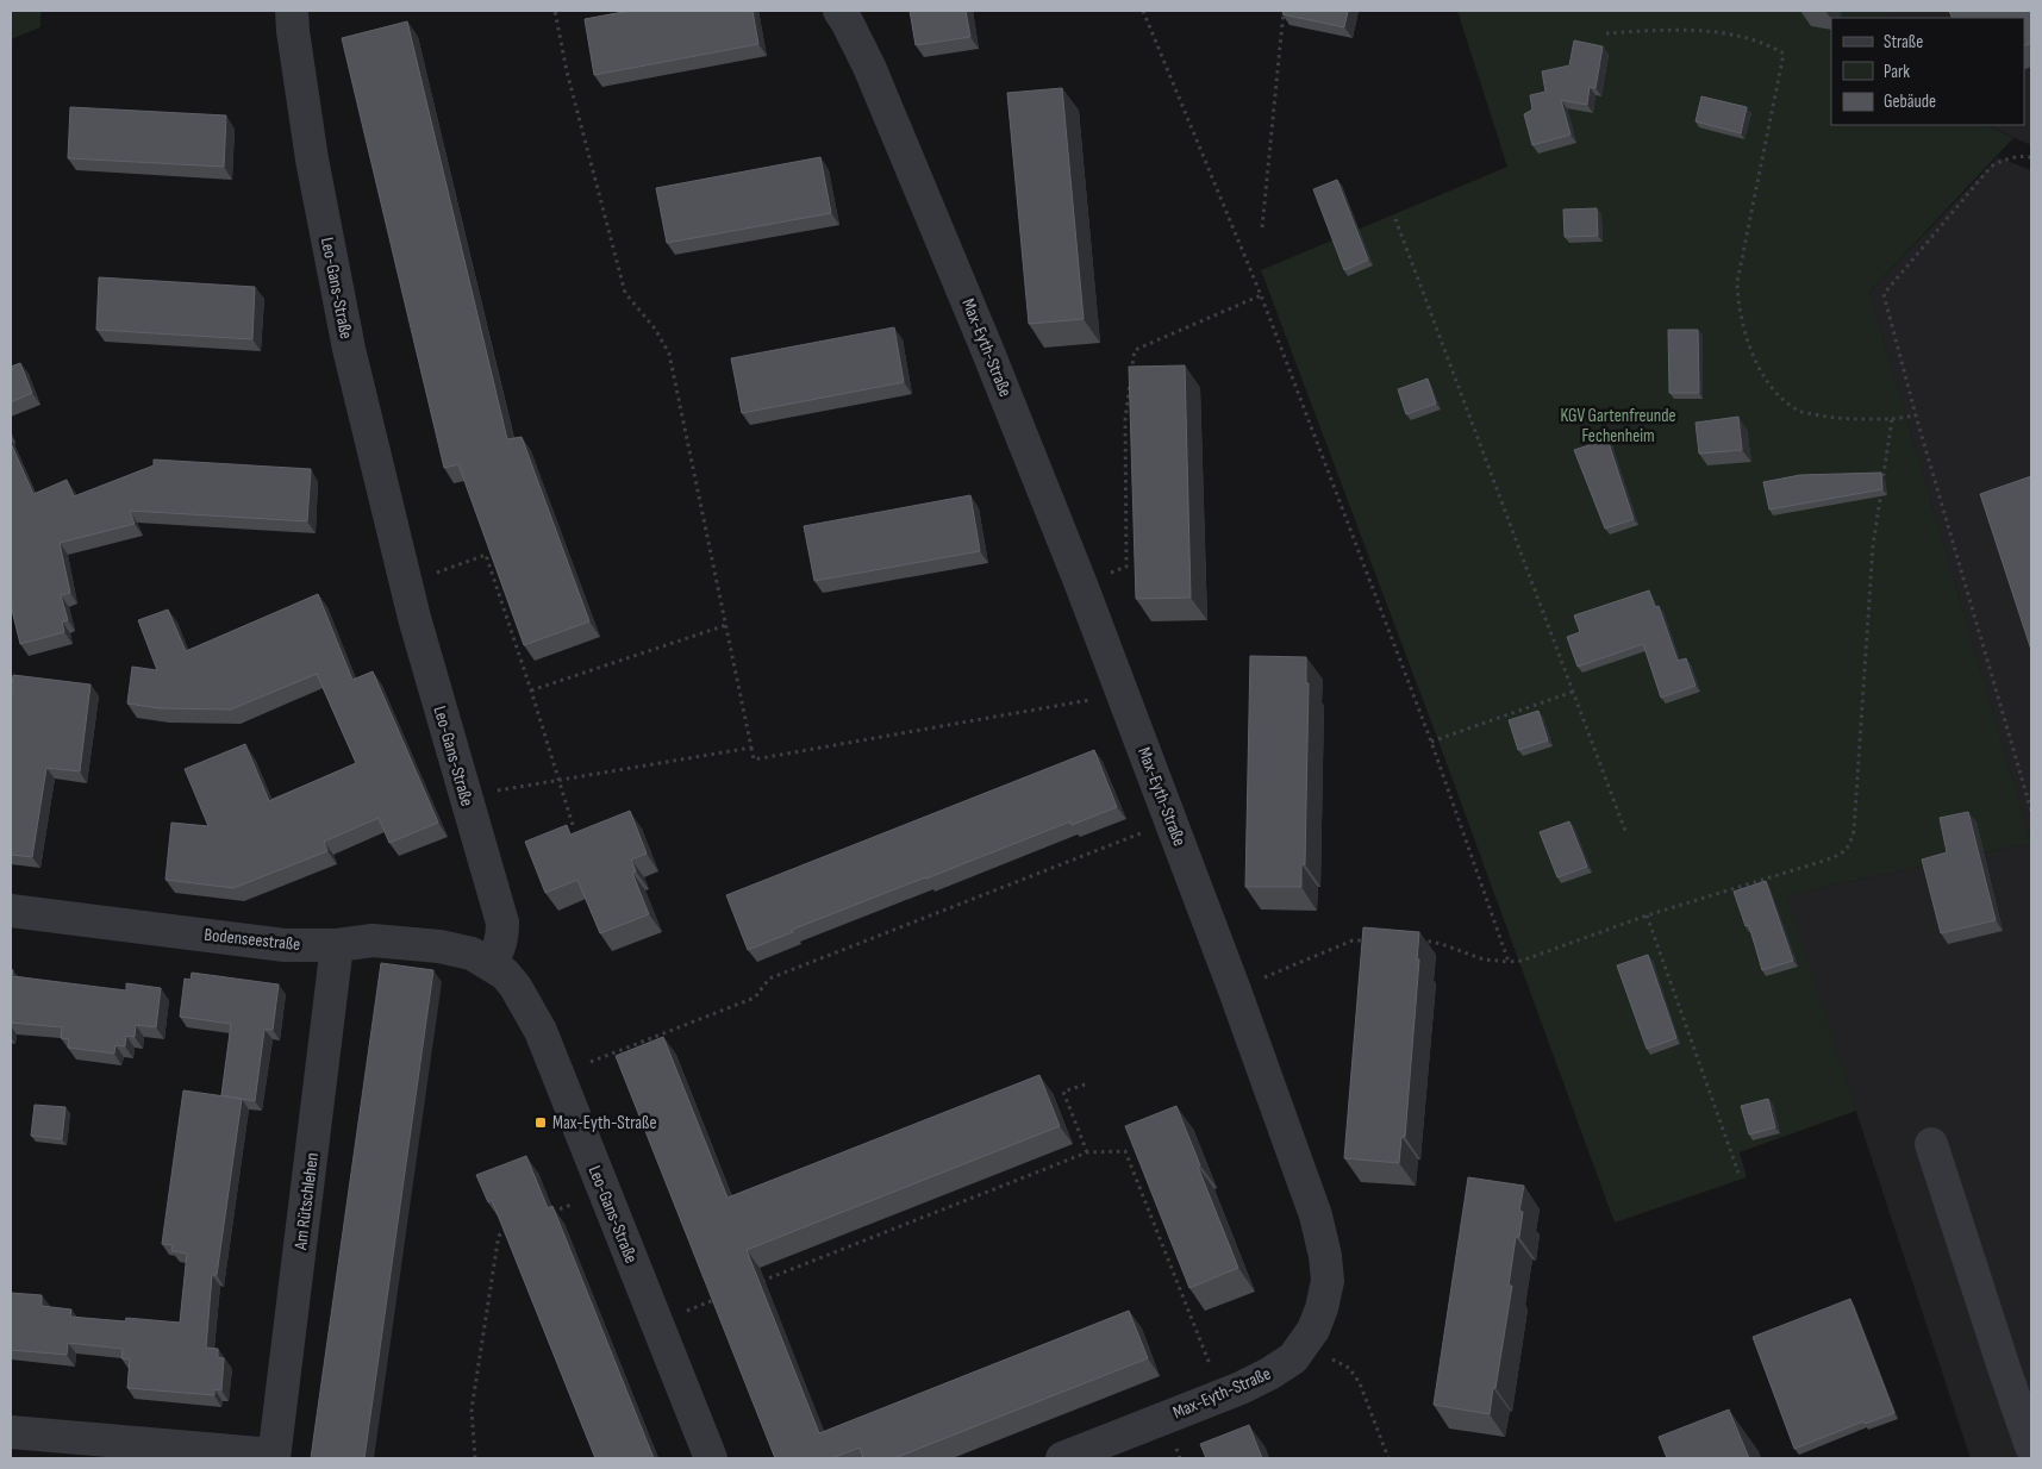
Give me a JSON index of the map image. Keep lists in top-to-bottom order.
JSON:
{
  "streets": {
    "street": [
      "Leo-Gans-Straße",
      "Max-Eyth-Straße",
      "Bodenseestraße",
      "Am Rütschlehen"
    ]
  },
  "crossings": [
    ["Leo-Gans-Straße", "Bodenseestraße"],
    ["Bodenseestraße", "Am Rütschlehen"]
  ],
  "parks": ["KGV Gartenfreunde Fechenheim"],
  "places": {
    "transit": ["Max-Eyth-Straße"]
  },
  "legend": ["Straße", "Park", "Gebäude"]
}
